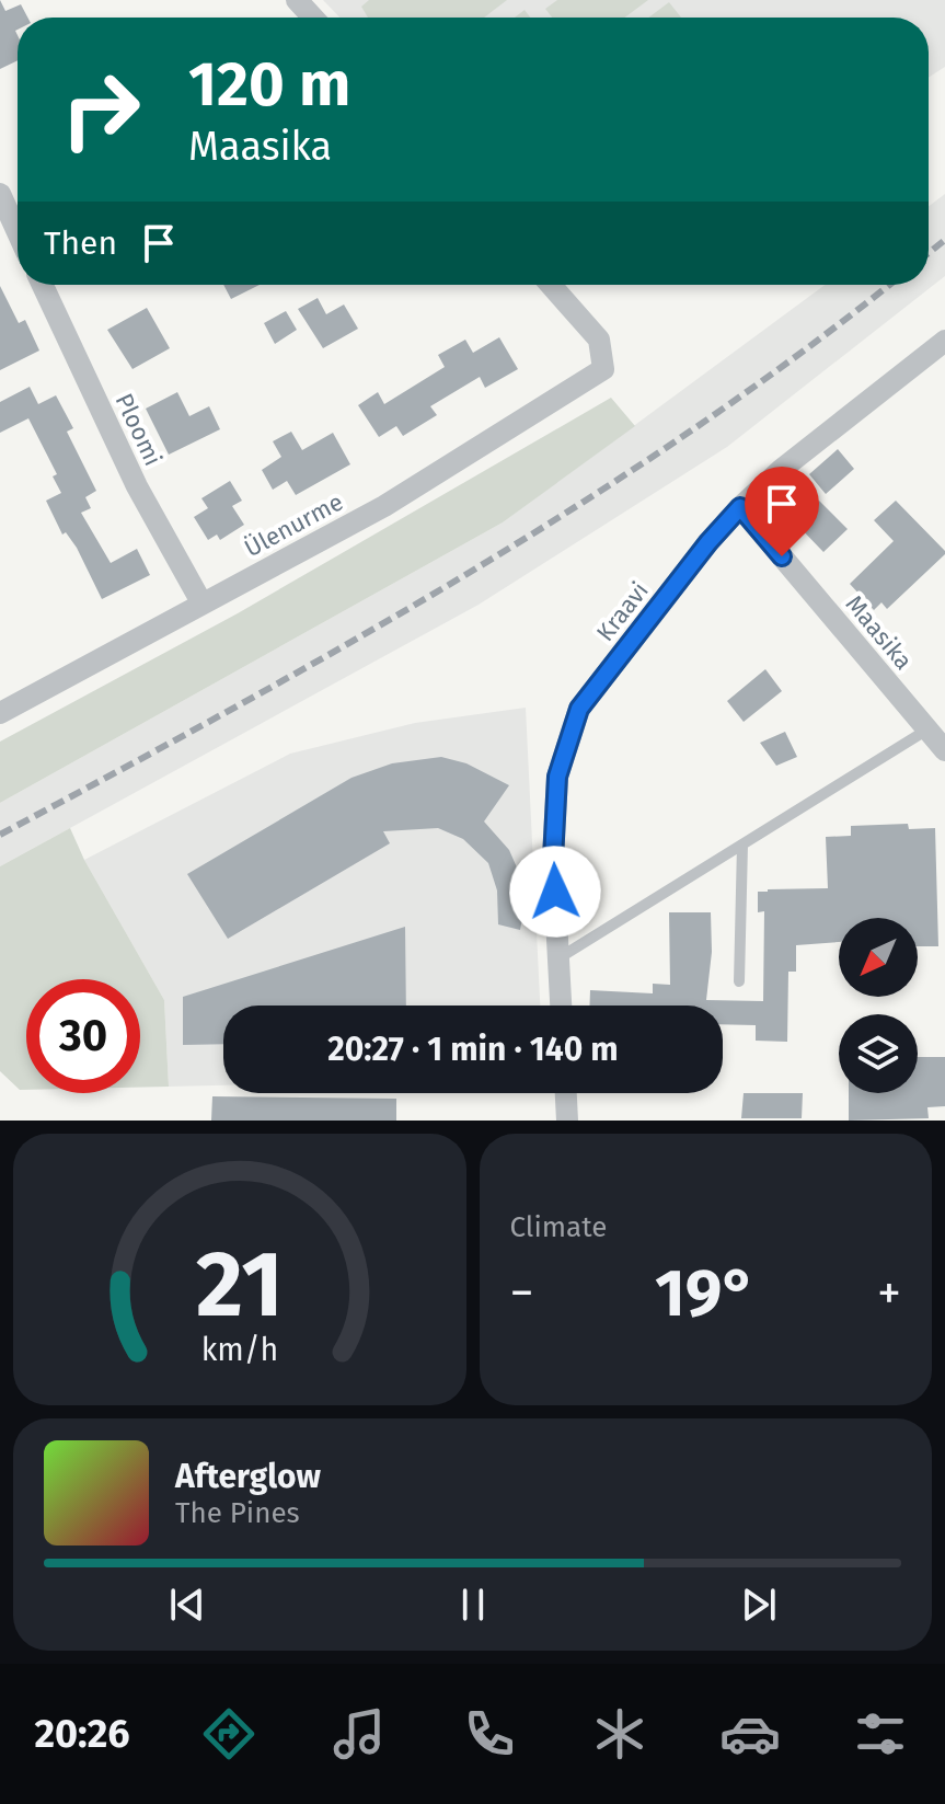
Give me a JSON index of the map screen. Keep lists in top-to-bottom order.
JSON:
{
  "streets": {
    "street": [
      "Ploomi",
      "Ülenurme",
      "Kraavi",
      "Maasika"
    ]
  },
  "crossings": [
    ["Ploomi", "Ülenurme"],
    ["Kraavi", "Maasika"]
  ],
  "north": "bottom left",
  "page": {
    "turn": ["120 m", "Maasika"],
    "then": "Then",
    "limit": "30",
    "trip": "20:27 · 1 min · 140 m",
    "tile": "Climate",
    "heat": ["−", "19°", "+"],
    "song": ["Afterglow", "The Pines"],
    "tabs": "20:26",
    "gauge": ["21", "km/h"]
  }
}
